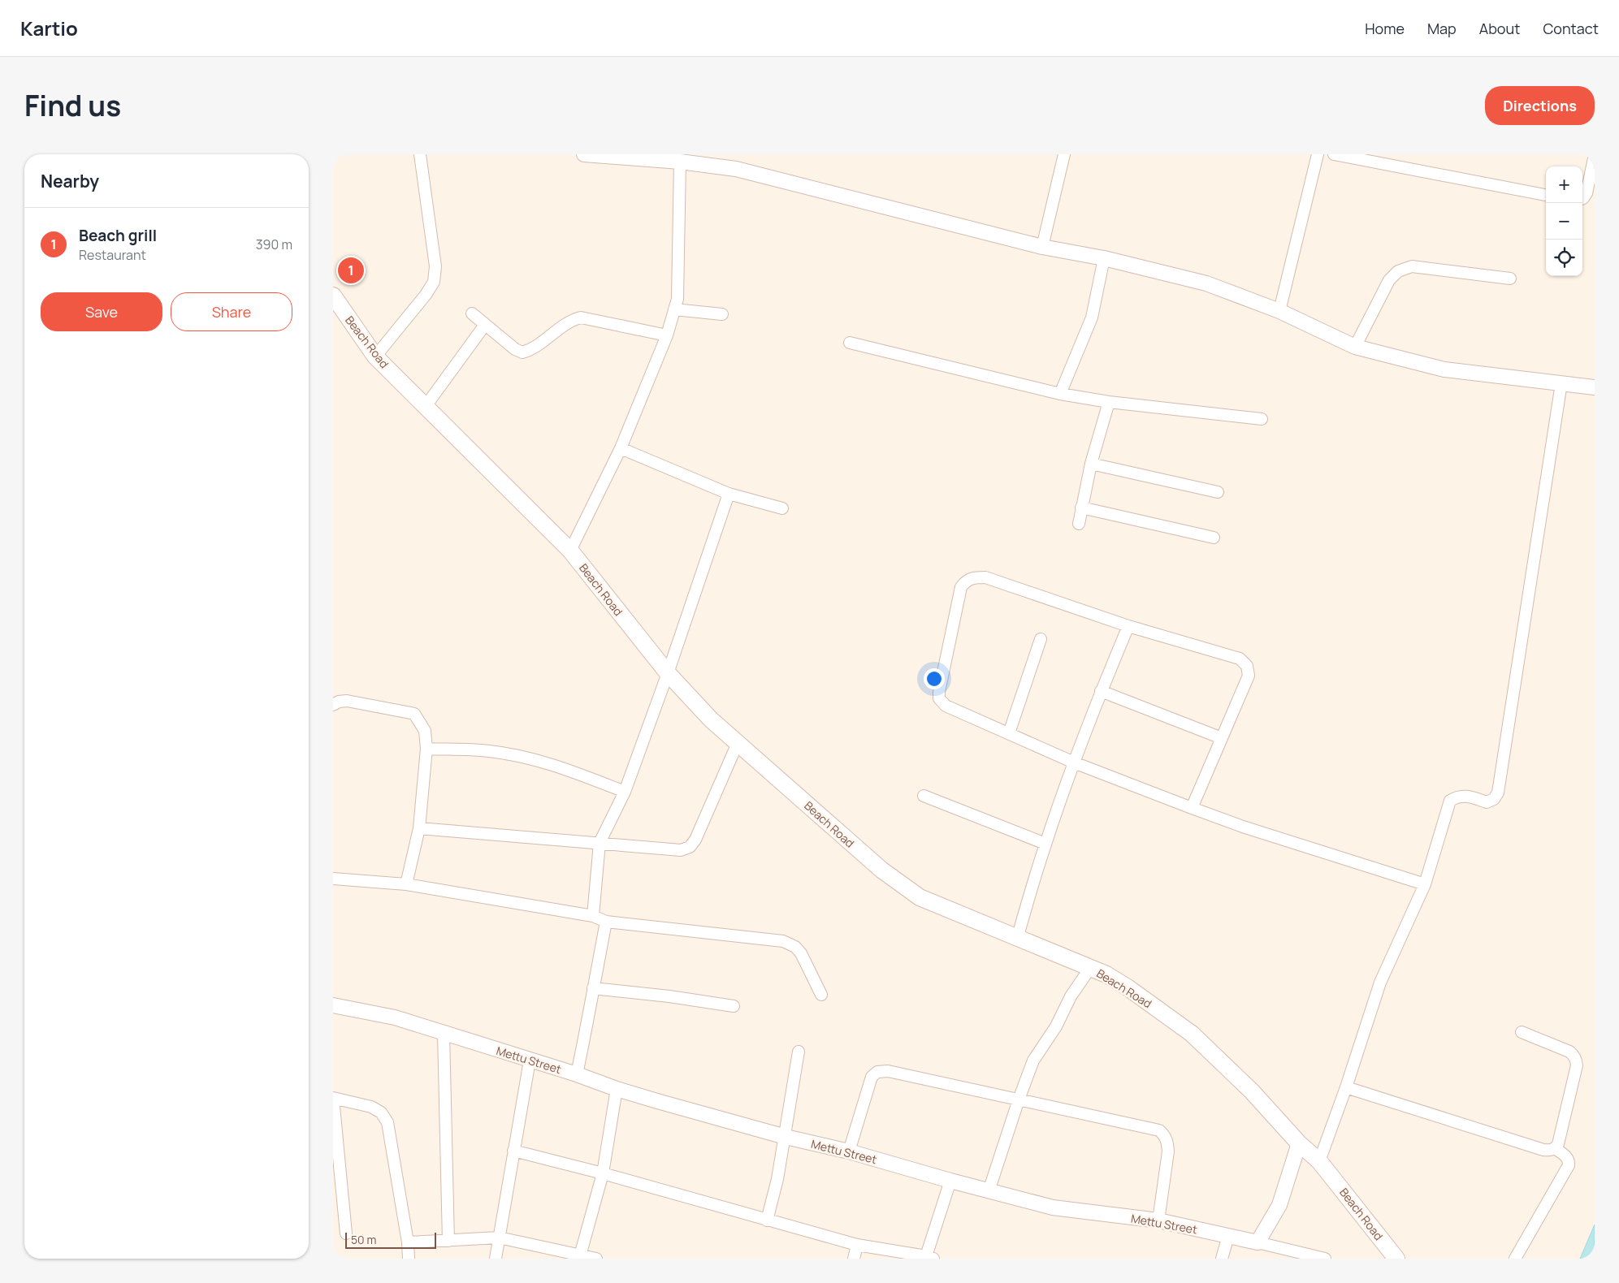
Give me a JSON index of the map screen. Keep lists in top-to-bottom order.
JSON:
{
  "streets": {
    "main road": ["Beach Road"],
    "street": ["Mettu Street"]
  },
  "scale_bar": "50 m",
  "page": {
    "header": "Kartio",
    "nav": [
      "Home",
      "Map",
      "About",
      "Contact"
    ],
    "title": "Find us",
    "buttons": [
      "Directions",
      ["Save", "Share"]
    ],
    "heading": "Nearby",
    "map_buttons": ["+", "−"],
    "list": [
      {
        "mark": "1",
        "name": "Beach grill",
        "note": "Restaurant",
        "value": "390 m"
      }
    ],
    "pins": "1",
    "scale": "50 m"
  }
}
